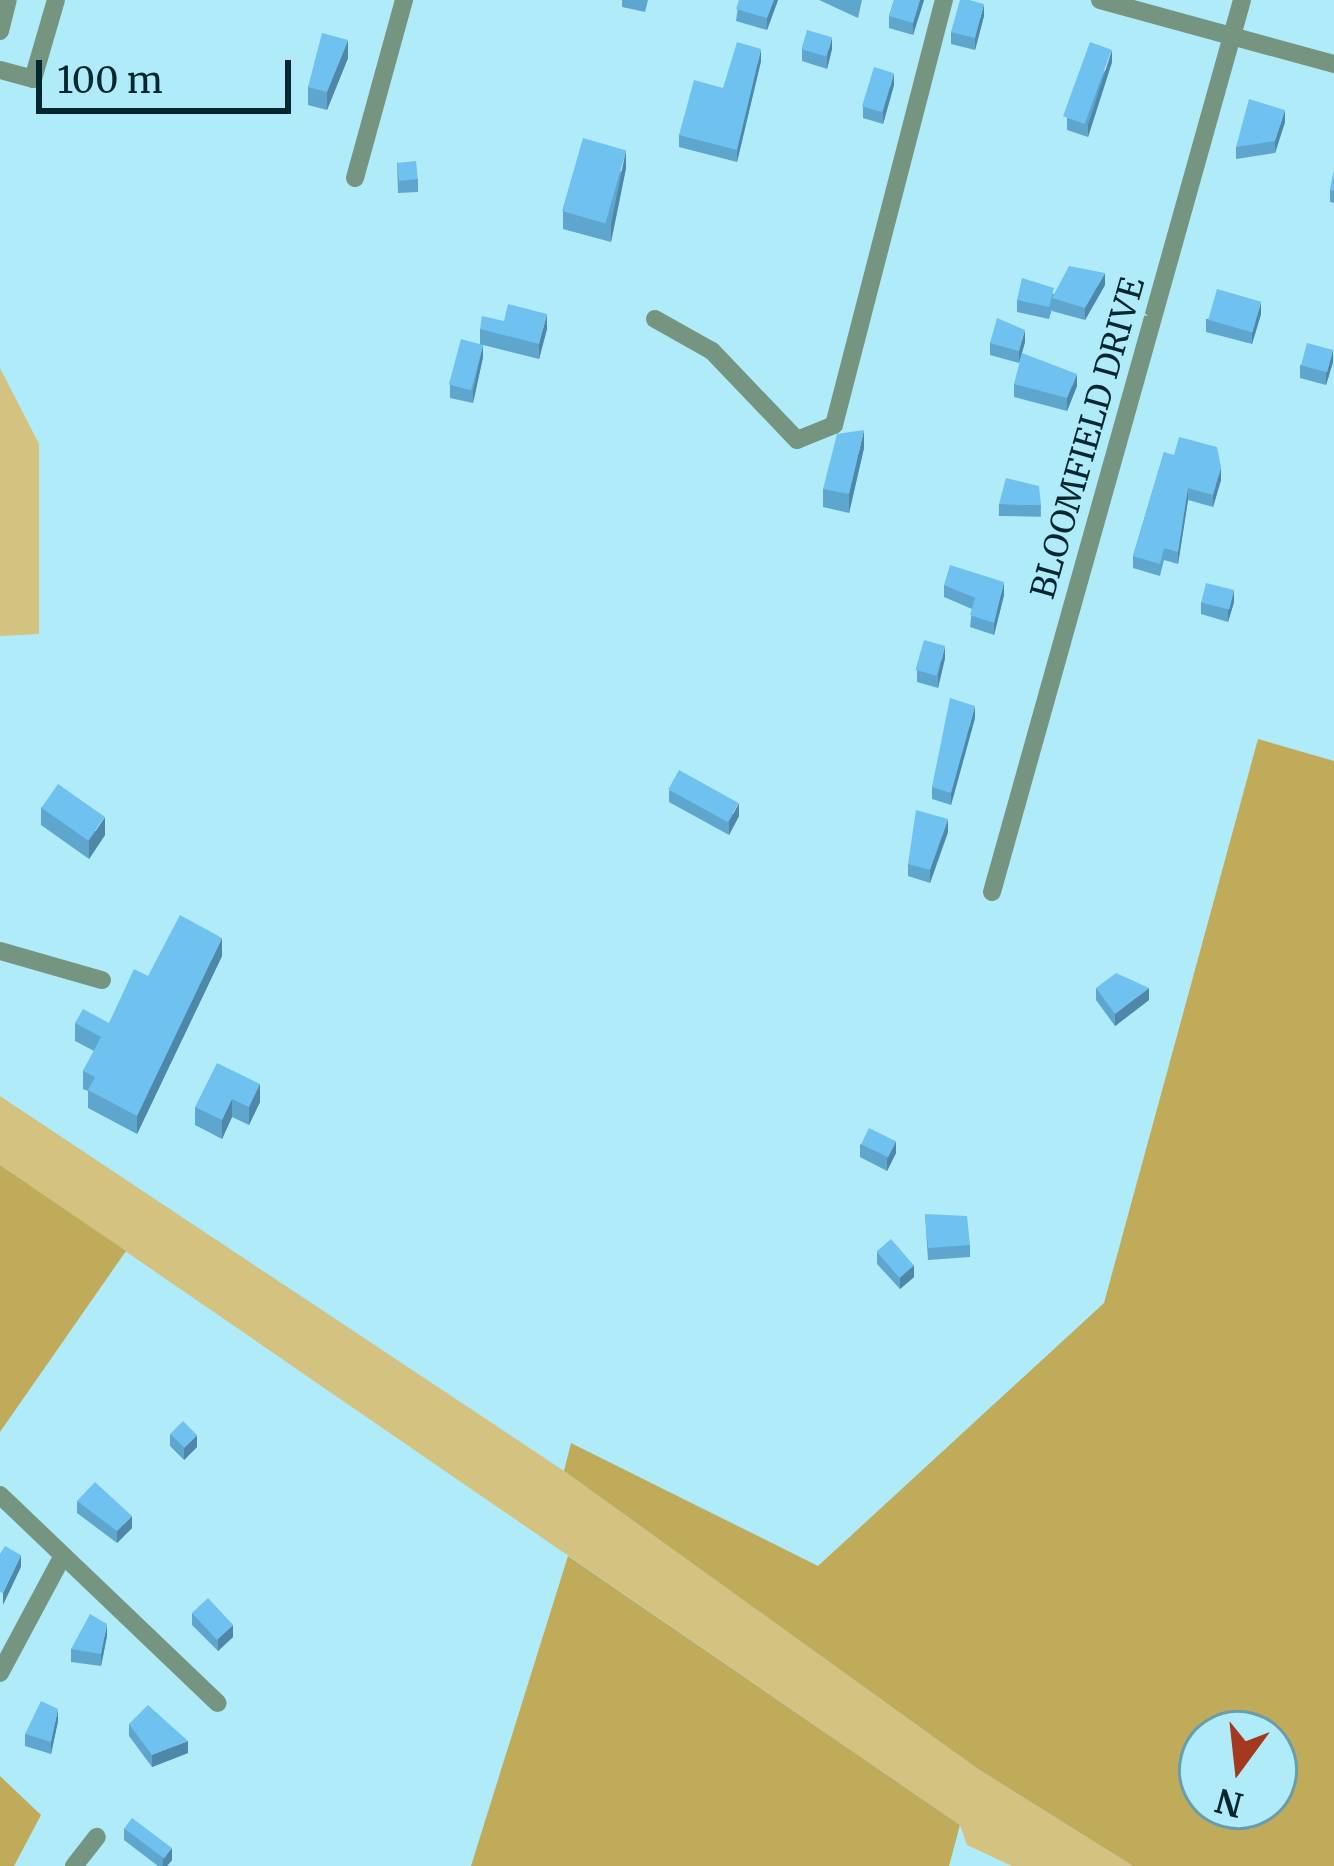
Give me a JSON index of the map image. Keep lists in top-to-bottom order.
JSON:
{
  "streets": {
    "street": ["BLOOMFIELD DRIVE"]
  },
  "scale_bar": "100 m",
  "north": "bottom"
}
